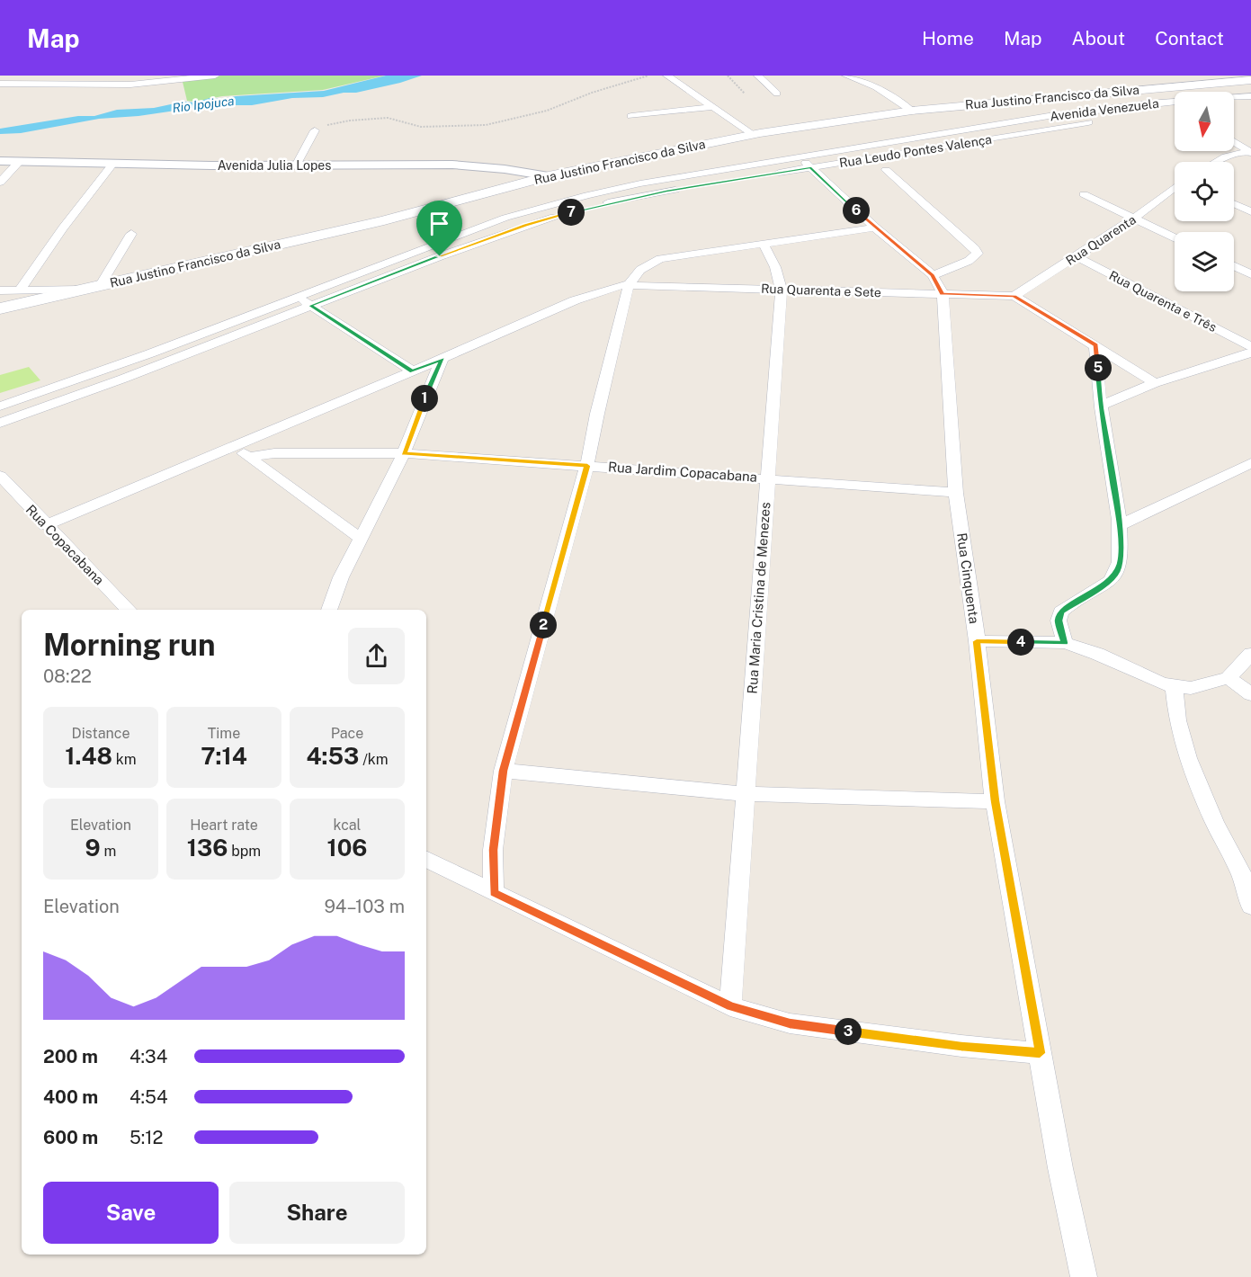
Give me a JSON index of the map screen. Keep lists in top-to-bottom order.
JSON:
{
  "streets": {
    "main road": ["Rua Justino Francisco da Silva"],
    "street": [
      "Avenida Venezuela",
      "Rua Leudo Pontes Valença",
      "Avenida Julia Lopes",
      "Rua Quarenta",
      "Rua Quarenta e Sete",
      "Rua Quarenta e Três",
      "Rua Jardim Copacabana",
      "Rua Copacabana",
      "Rua Cinquenta",
      "Rua Maria Cristina de Menezes"
    ]
  },
  "crossings": [
    ["Rua Justino Francisco da Silva", "Avenida Venezuela"],
    ["Rua Justino Francisco da Silva", "Avenida Julia Lopes"],
    ["Rua Quarenta", "Rua Quarenta e Sete"],
    ["Rua Quarenta", "Rua Quarenta e Três"],
    ["Rua Quarenta e Sete", "Rua Copacabana"],
    ["Rua Quarenta e Sete", "Rua Cinquenta"],
    ["Rua Quarenta e Sete", "Rua Maria Cristina de Menezes"],
    ["Rua Jardim Copacabana", "Rua Cinquenta"],
    ["Rua Jardim Copacabana", "Rua Maria Cristina de Menezes"]
  ],
  "water": ["Rio Ipojuca"],
  "north": "bottom",
  "page": {
    "header": "Map",
    "nav": [
      "Home",
      "Map",
      "About",
      "Contact"
    ],
    "pins": [
      "6",
      "7",
      "5",
      "1",
      "2",
      "4",
      "3"
    ],
    "heading": ["Morning run", "08:22"],
    "stats": [
      ["Distance", "1.48 km"],
      ["Time", "7:14"],
      ["Pace", "4:53 /km"],
      ["Elevation", "9 m"],
      ["Heart rate", "136 bpm"],
      ["kcal", "106"]
    ],
    "chart": ["Elevation", "94–103 m"],
    "list": [
      {
        "name": "200 m",
        "note": "4:34"
      },
      {
        "name": "400 m",
        "note": "4:54"
      },
      {
        "name": "600 m",
        "note": "5:12"
      }
    ],
    "buttons": ["Save", "Share"]
  }
}
